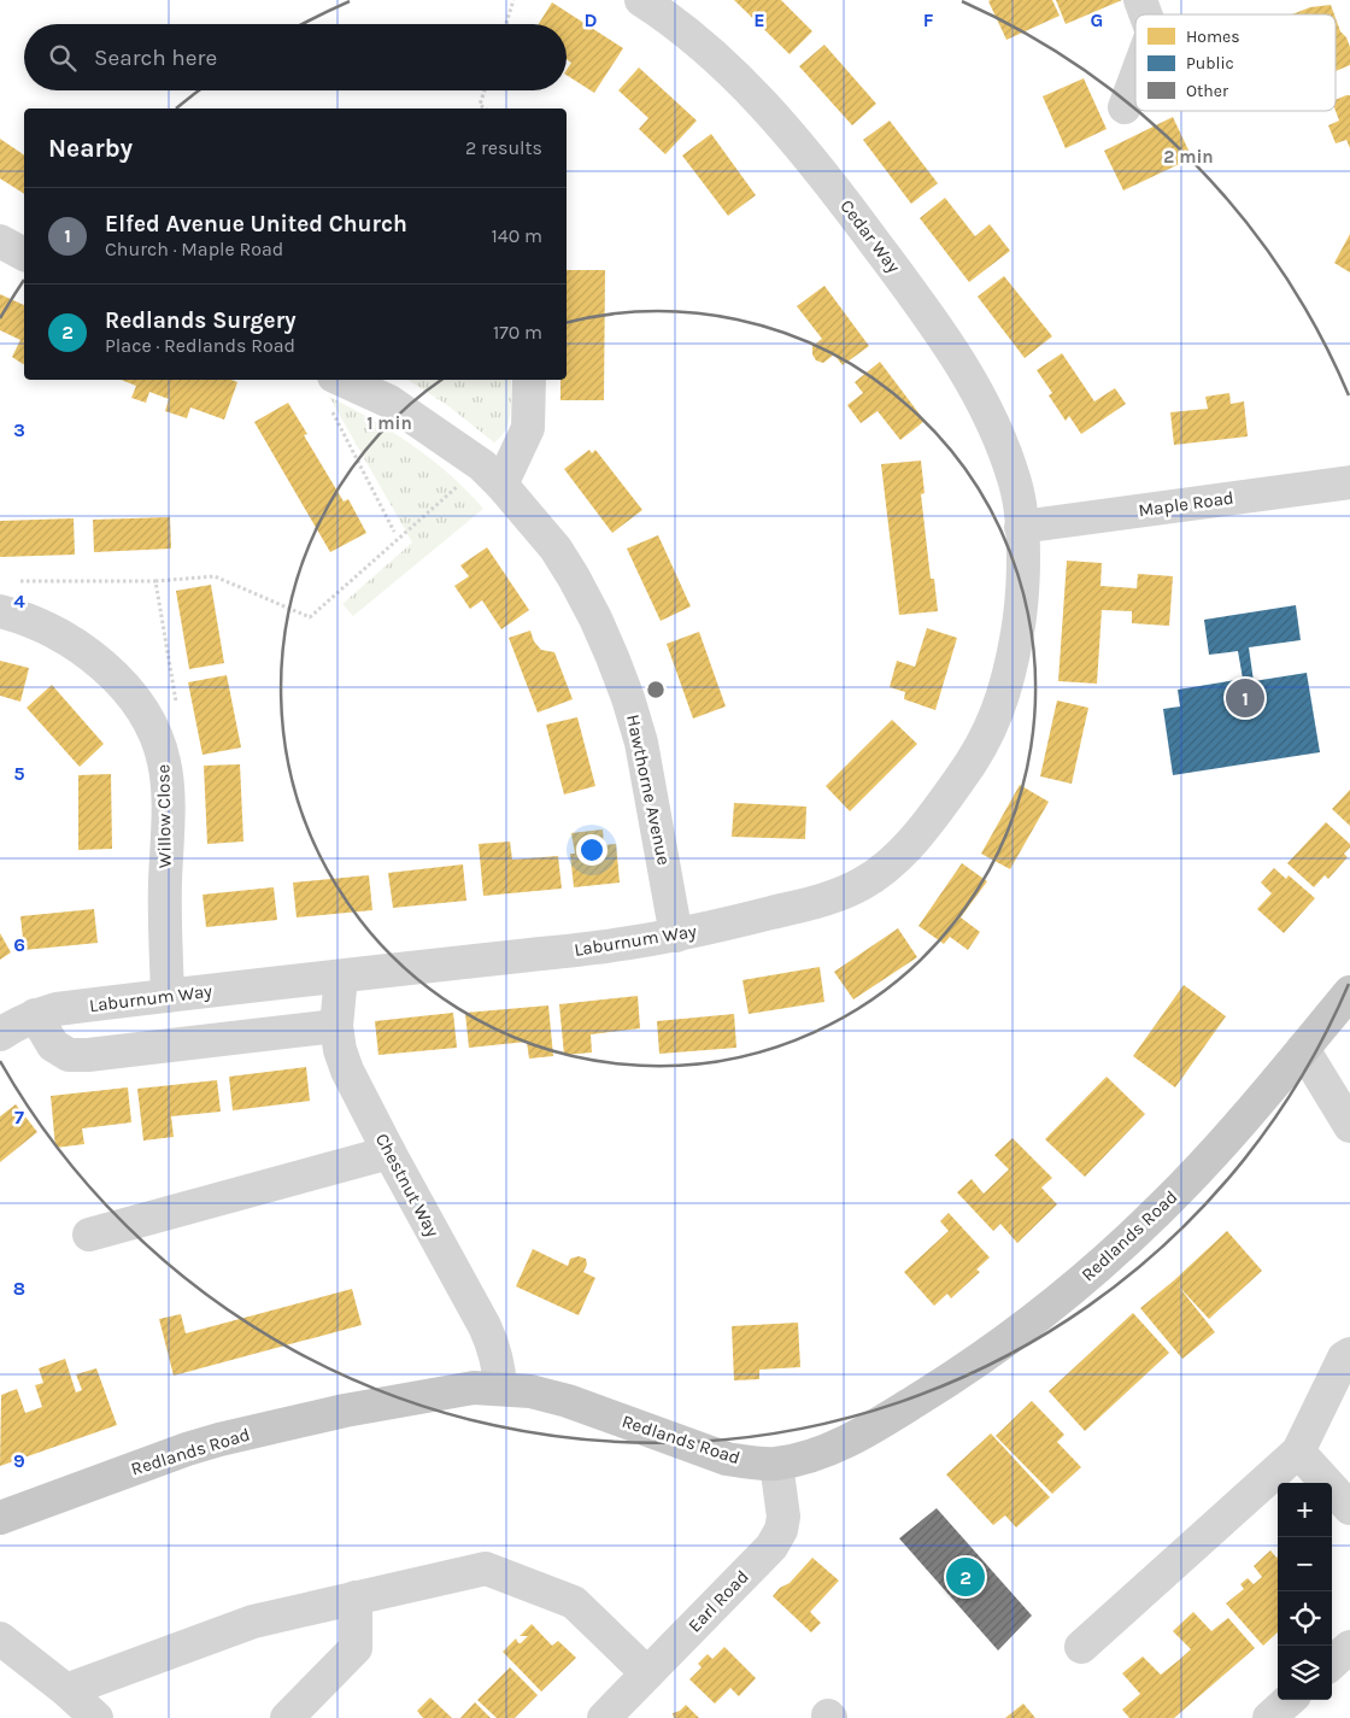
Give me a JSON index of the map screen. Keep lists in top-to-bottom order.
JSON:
{
  "streets": {
    "main road": ["Redlands Road"],
    "street": [
      "Cedar Way",
      "Maple Road",
      "Hawthorne Avenue",
      "Willow Close",
      "Laburnum Way",
      "Chestnut Way",
      "Earl Road"
    ]
  },
  "crossings": [
    ["Cedar Way", "Maple Road"],
    ["Cedar Way", "Laburnum Way"],
    ["Maple Road", "Laburnum Way"],
    ["Hawthorne Avenue", "Laburnum Way"],
    ["Willow Close", "Laburnum Way"],
    ["Laburnum Way", "Chestnut Way"],
    ["Chestnut Way", "Redlands Road"],
    ["Redlands Road", "Earl Road"]
  ],
  "legend": ["Homes", "Public", "Other"],
  "page": {
    "search": "Search here",
    "heading": ["Nearby", "2 results"],
    "list": [
      {
        "mark": "1",
        "name": "Elfed Avenue United Church",
        "note": "Church · Maple Road",
        "value": "140 m"
      },
      {
        "mark": "2",
        "name": "Redlands Surgery",
        "note": "Place · Redlands Road",
        "value": "170 m"
      }
    ],
    "pins": ["1", "2"],
    "map_buttons": ["+", "−"]
  },
  "grid": {
    "columns": [
      "D",
      "E",
      "F",
      "G"
    ],
    "rows": [
      "3",
      "4",
      "5",
      "6",
      "7",
      "8",
      "9"
    ]
  },
  "rings": ["2 min", "1 min"]
}
